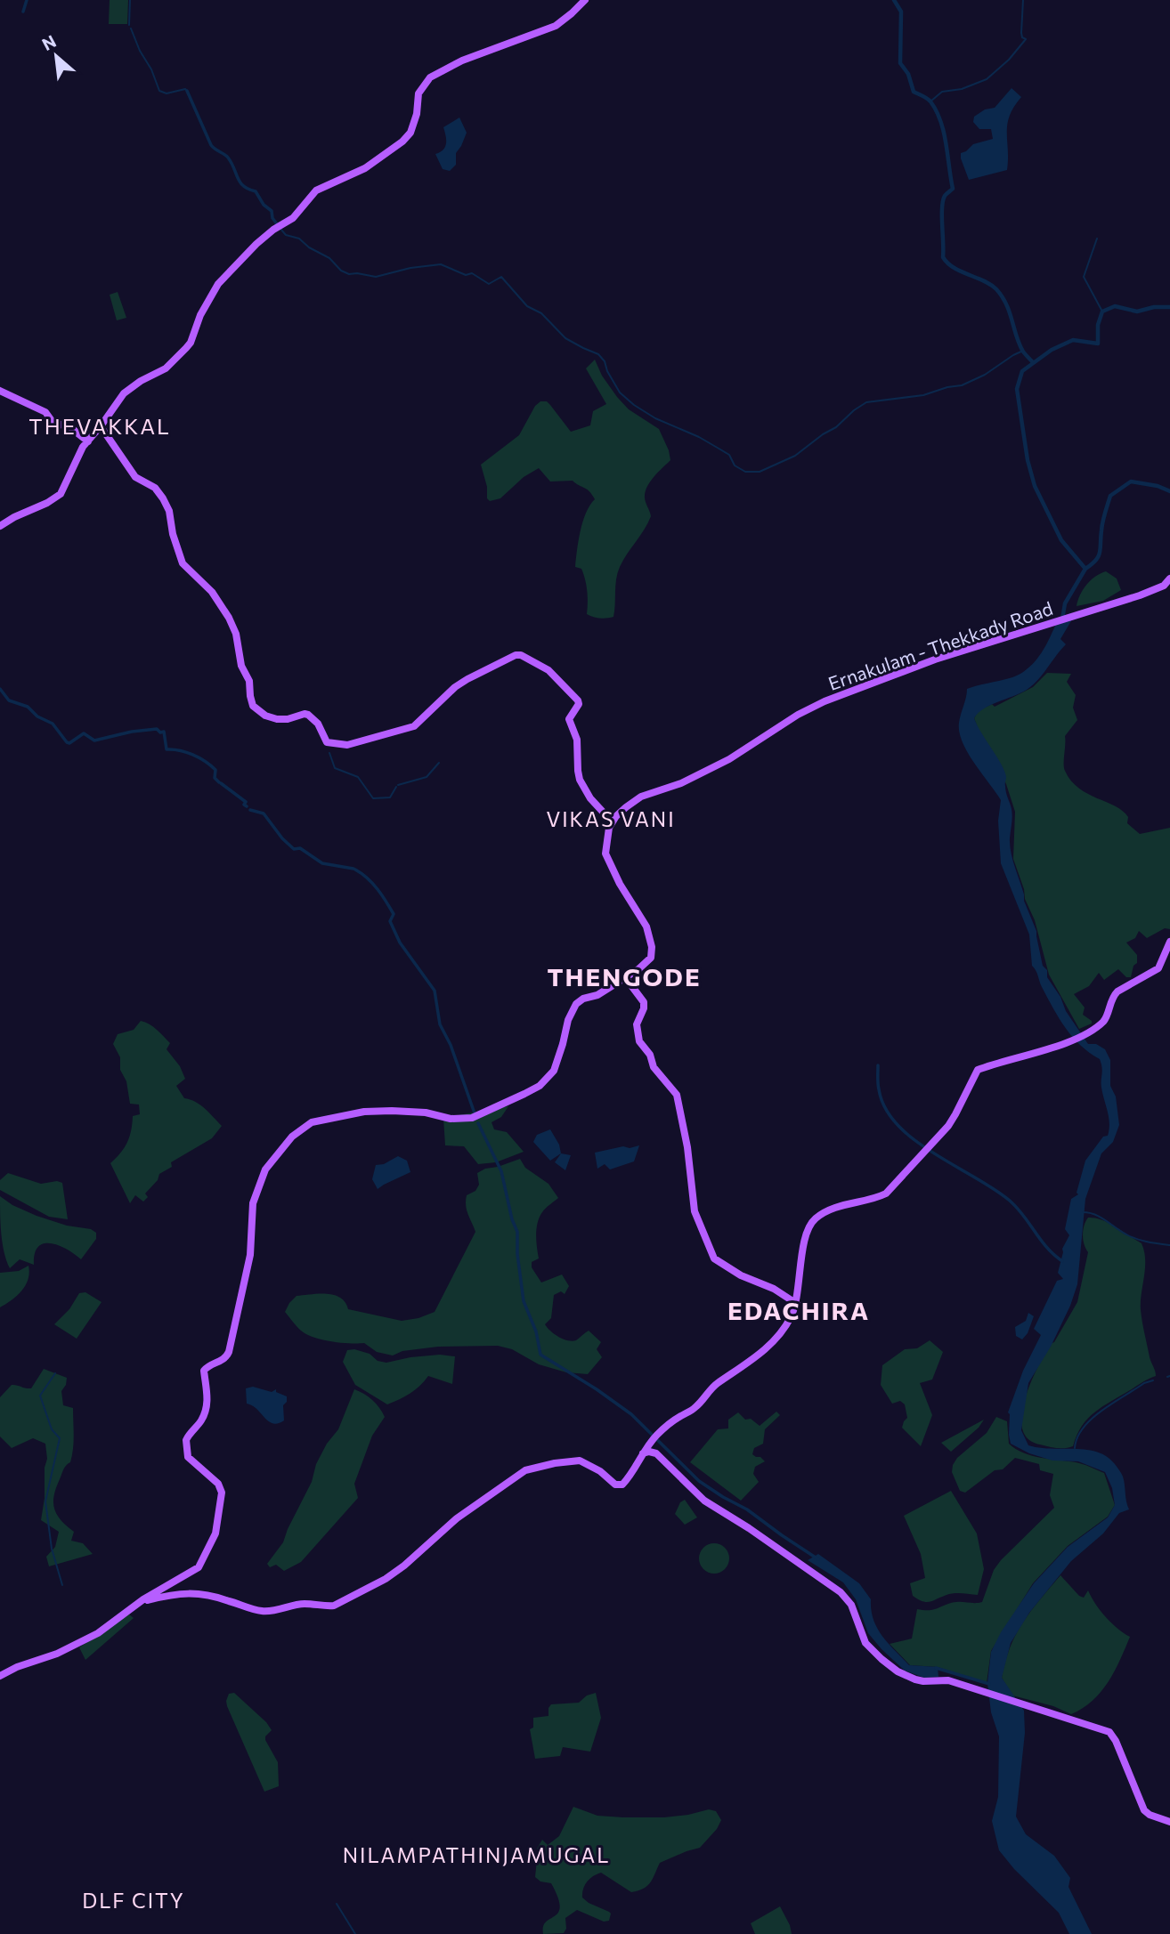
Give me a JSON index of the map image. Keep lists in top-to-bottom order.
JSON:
{
  "streets": {
    "main road": ["Ernakulam - Thekkady Road"]
  },
  "districts": [
    "THEVAKKAL",
    "VIKAS VANI",
    "THENGODE",
    "EDACHIRA",
    "NILAMPATHINJAMUGAL",
    "DLF CITY"
  ],
  "north": "top left"
}
